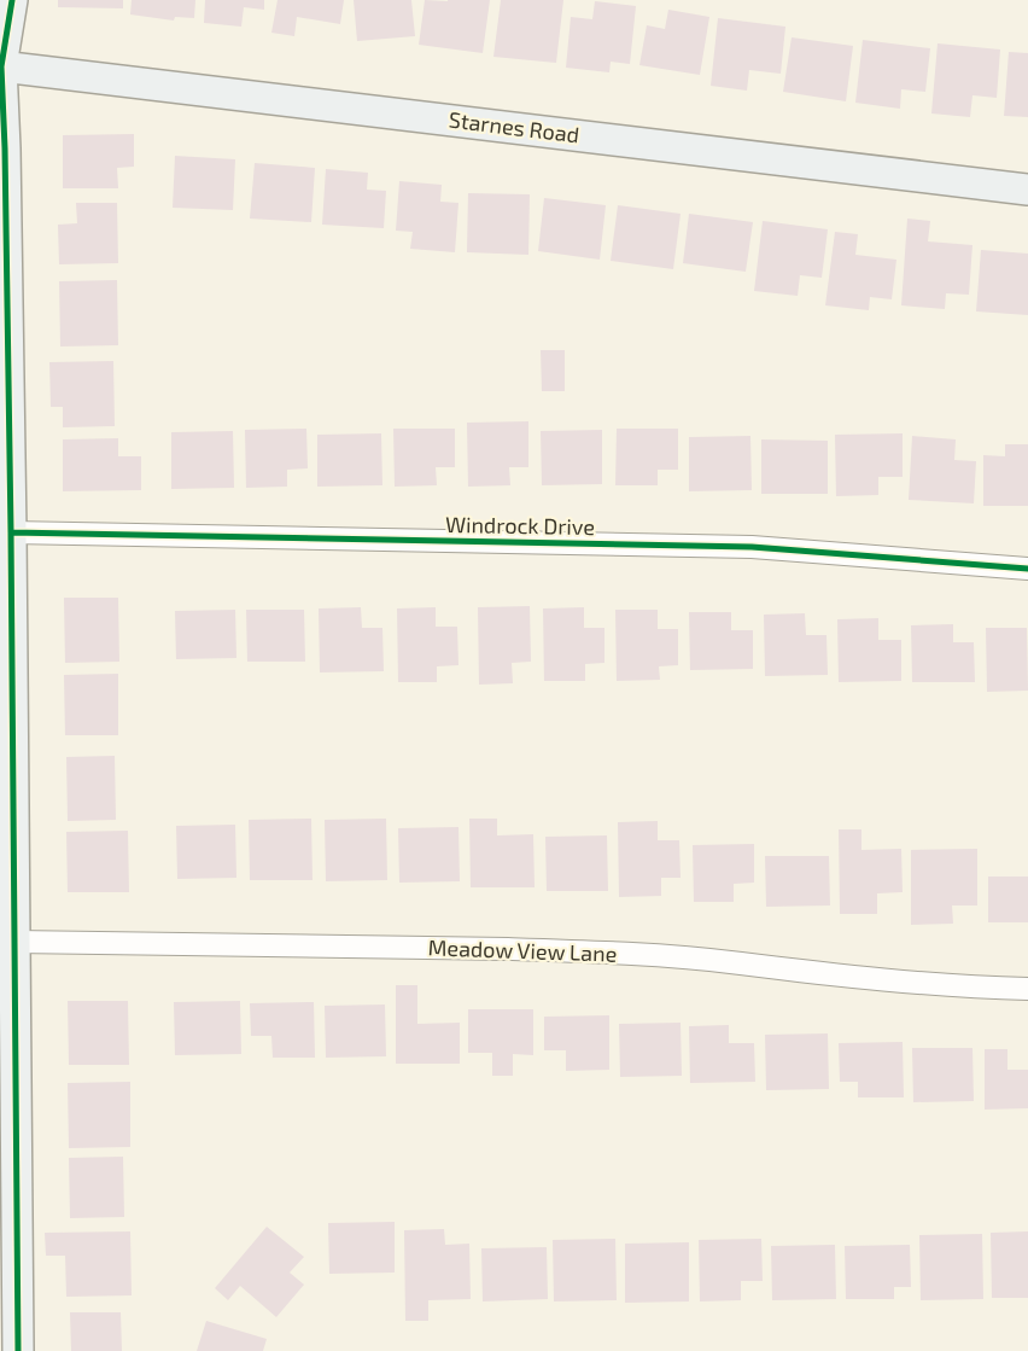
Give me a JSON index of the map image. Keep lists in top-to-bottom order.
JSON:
{
  "streets": {
    "street": ["Starnes Road", "Windrock Drive", "Meadow View Lane"]
  }
}
